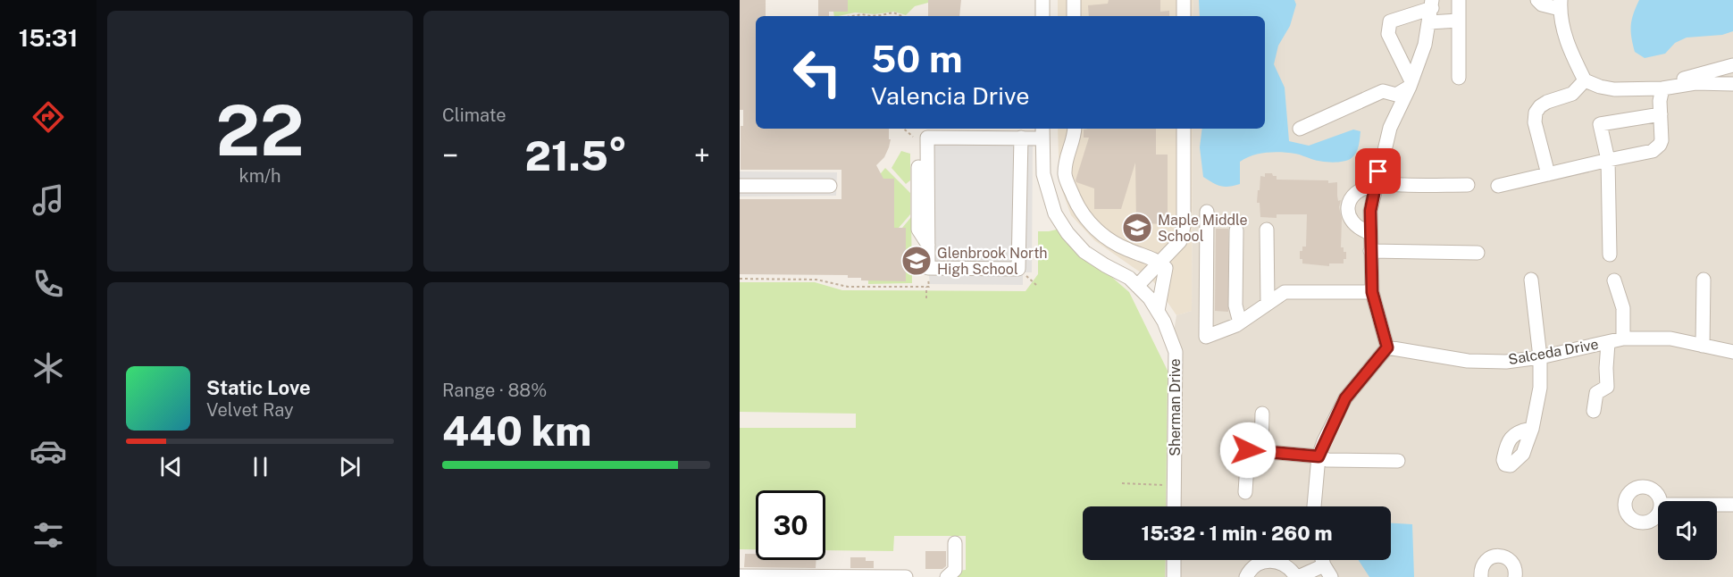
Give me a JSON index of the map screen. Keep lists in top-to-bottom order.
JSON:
{
  "streets": {
    "street": ["Salceda Drive", "Sherman Drive"]
  },
  "places": {
    "school or university": ["Maple Middle School", "Glenbrook North High School"]
  },
  "page": {
    "tabs": "15:31",
    "tile": [
      ["22", "km/h"],
      "Climate",
      ["Range · 88%", "440 km"]
    ],
    "turn": ["50 m", "Valencia Drive"],
    "heat": ["−", "21.5°", "+"],
    "song": ["Static Love", "Velvet Ray"],
    "limit": "30",
    "trip": "15:32 · 1 min · 260 m"
  }
}
